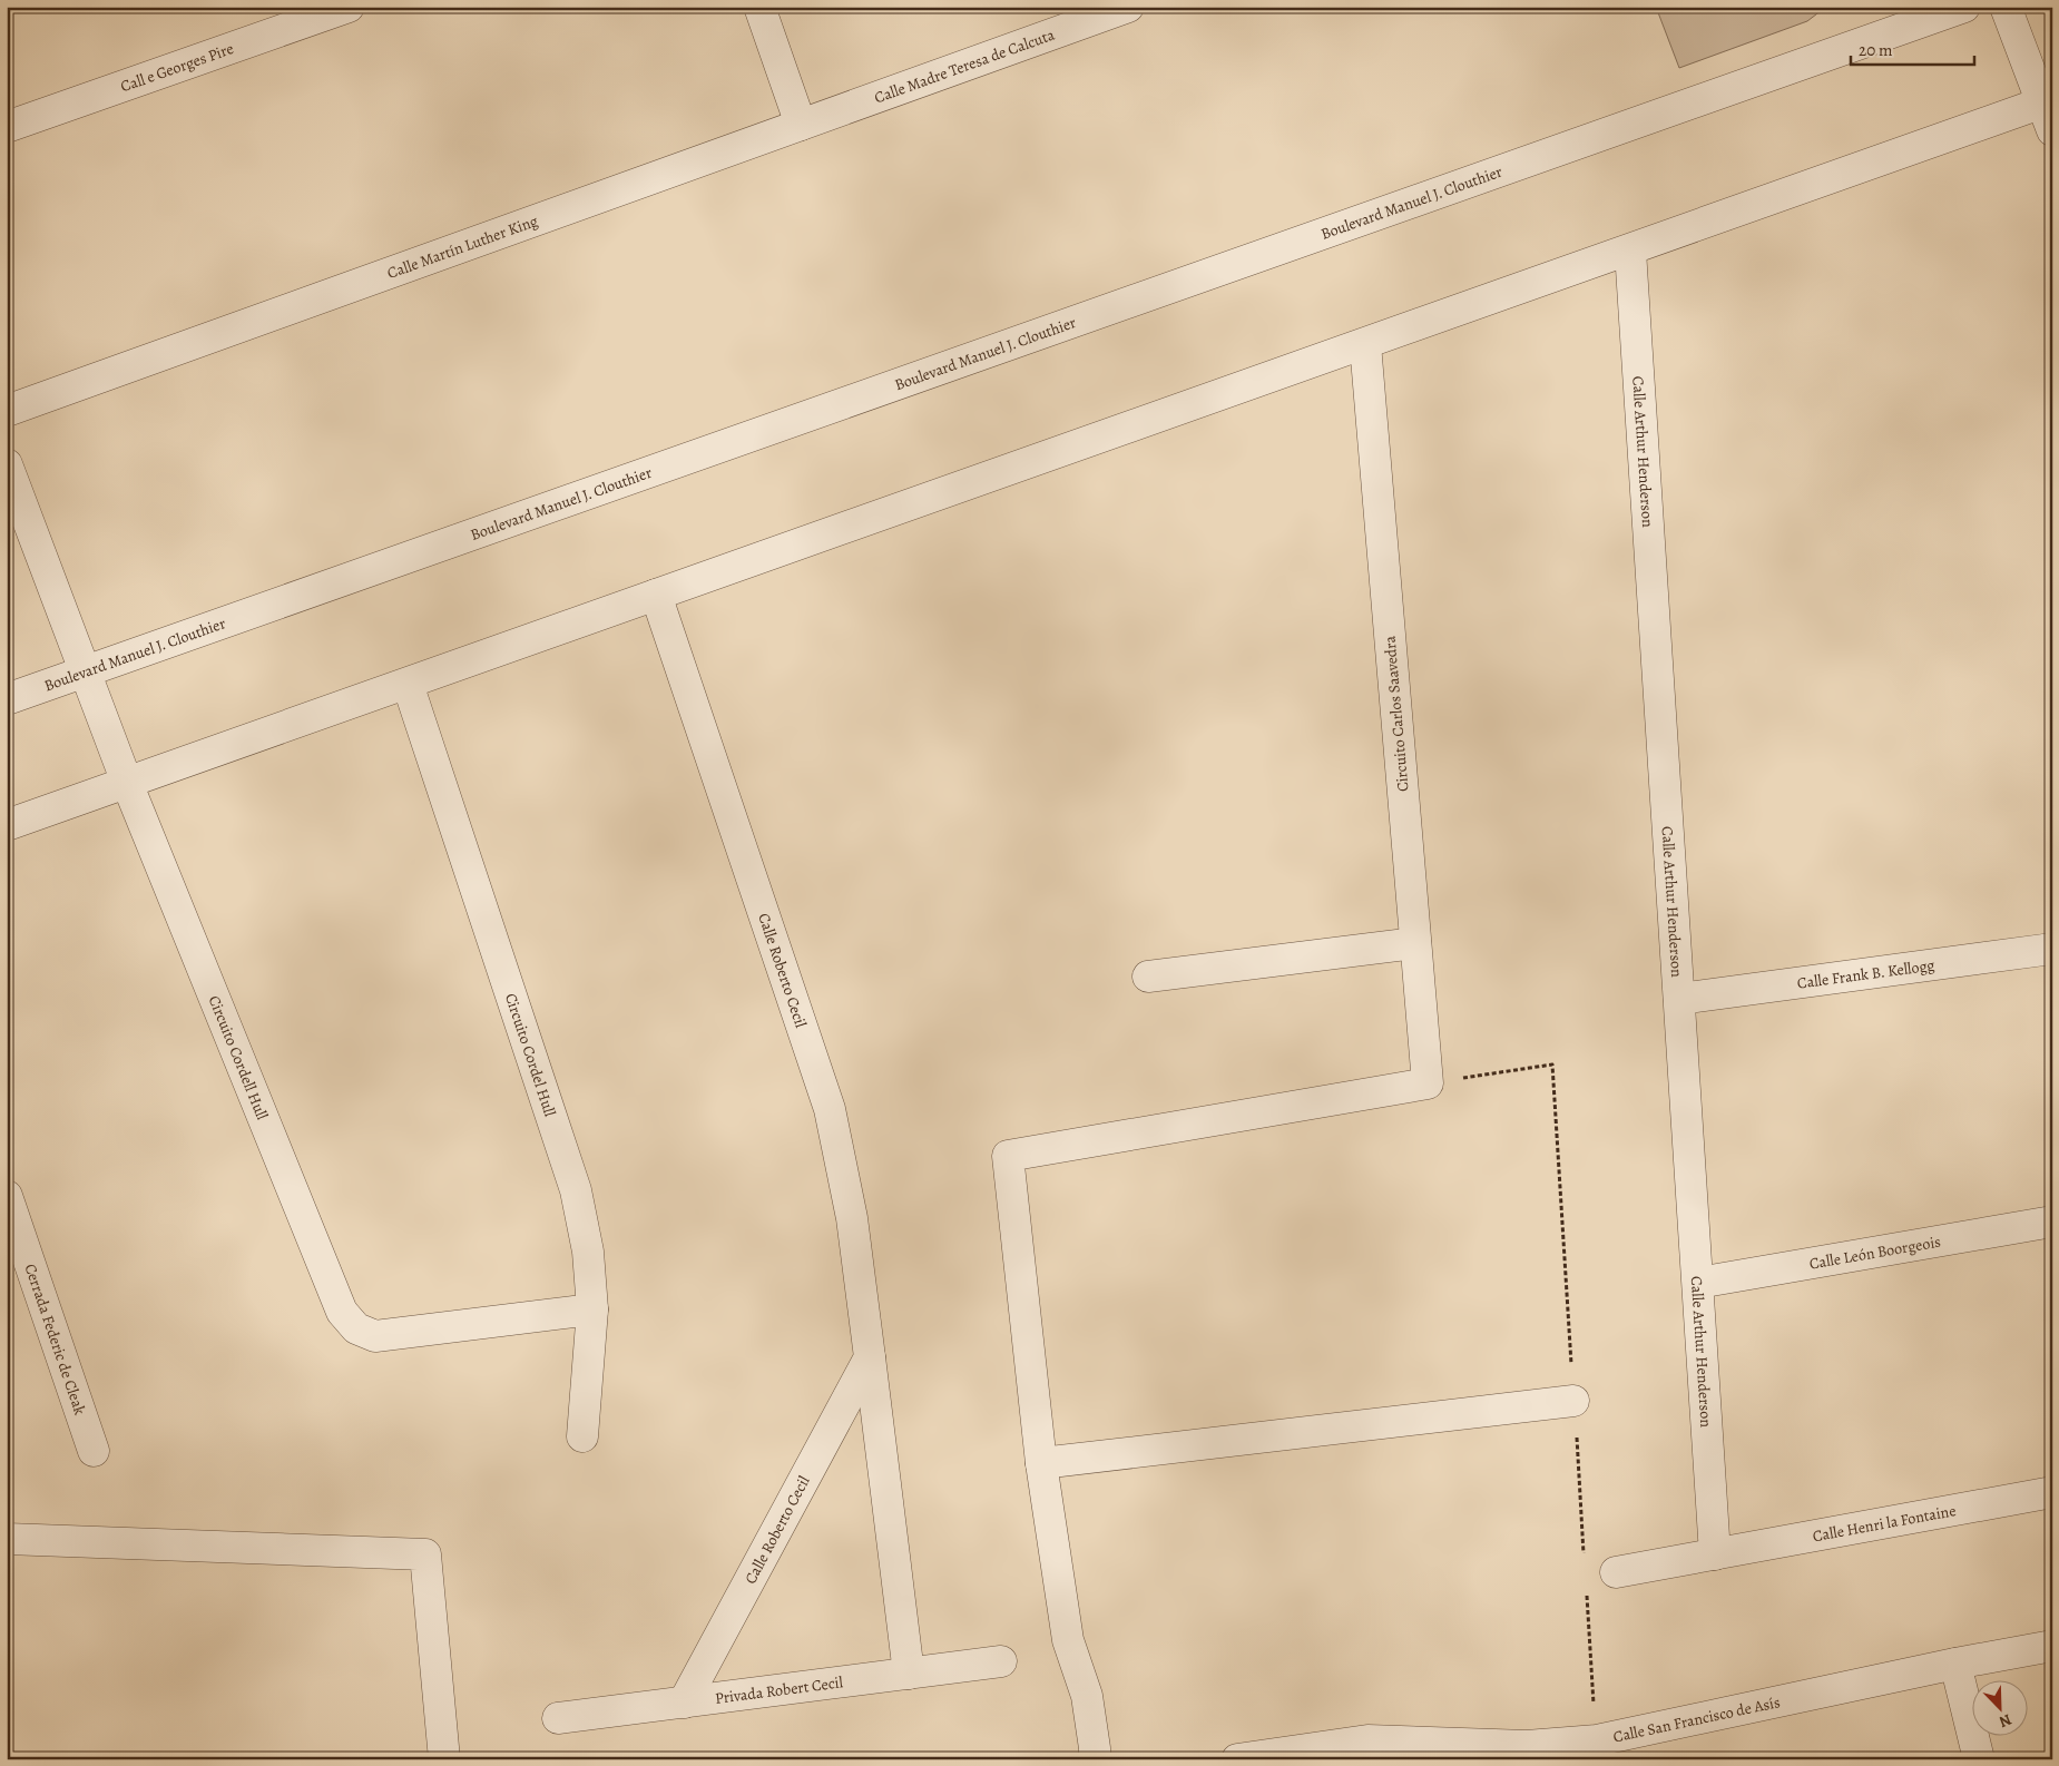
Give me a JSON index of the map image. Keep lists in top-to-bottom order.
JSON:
{
  "streets": {
    "street": [
      "Calle Madre Teresa de Calcuta",
      "Call e Georges Pire",
      "Boulevard Manuel J. Clouthier",
      "Calle Martín Luther King",
      "Calle Arthur Henderson",
      "Circuito Carlos Saavedra",
      "Calle Roberto Cecil",
      "Calle Frank B. Kellogg",
      "Circuito Cordel Hull",
      "Circuito Cordell Hull",
      "Calle León Boorgeois",
      "Cerrada Federic de Cleak",
      "Calle Henri la Fontaine",
      "Privada Robert Cecil",
      "Calle San Francisco de Asís"
    ]
  },
  "crossings": [
    ["Calle Madre Teresa de Calcuta", "Calle Martín Luther King"],
    ["Boulevard Manuel J. Clouthier", "Circuito Cordell Hull"],
    ["Calle Arthur Henderson", "Calle Frank B. Kellogg"],
    ["Calle Arthur Henderson", "Calle León Boorgeois"],
    ["Calle Arthur Henderson", "Calle Henri la Fontaine"],
    ["Calle Roberto Cecil", "Privada Robert Cecil"],
    ["Circuito Cordel Hull", "Circuito Cordell Hull"]
  ],
  "scale_bar": "20 m",
  "north": "bottom right"
}
